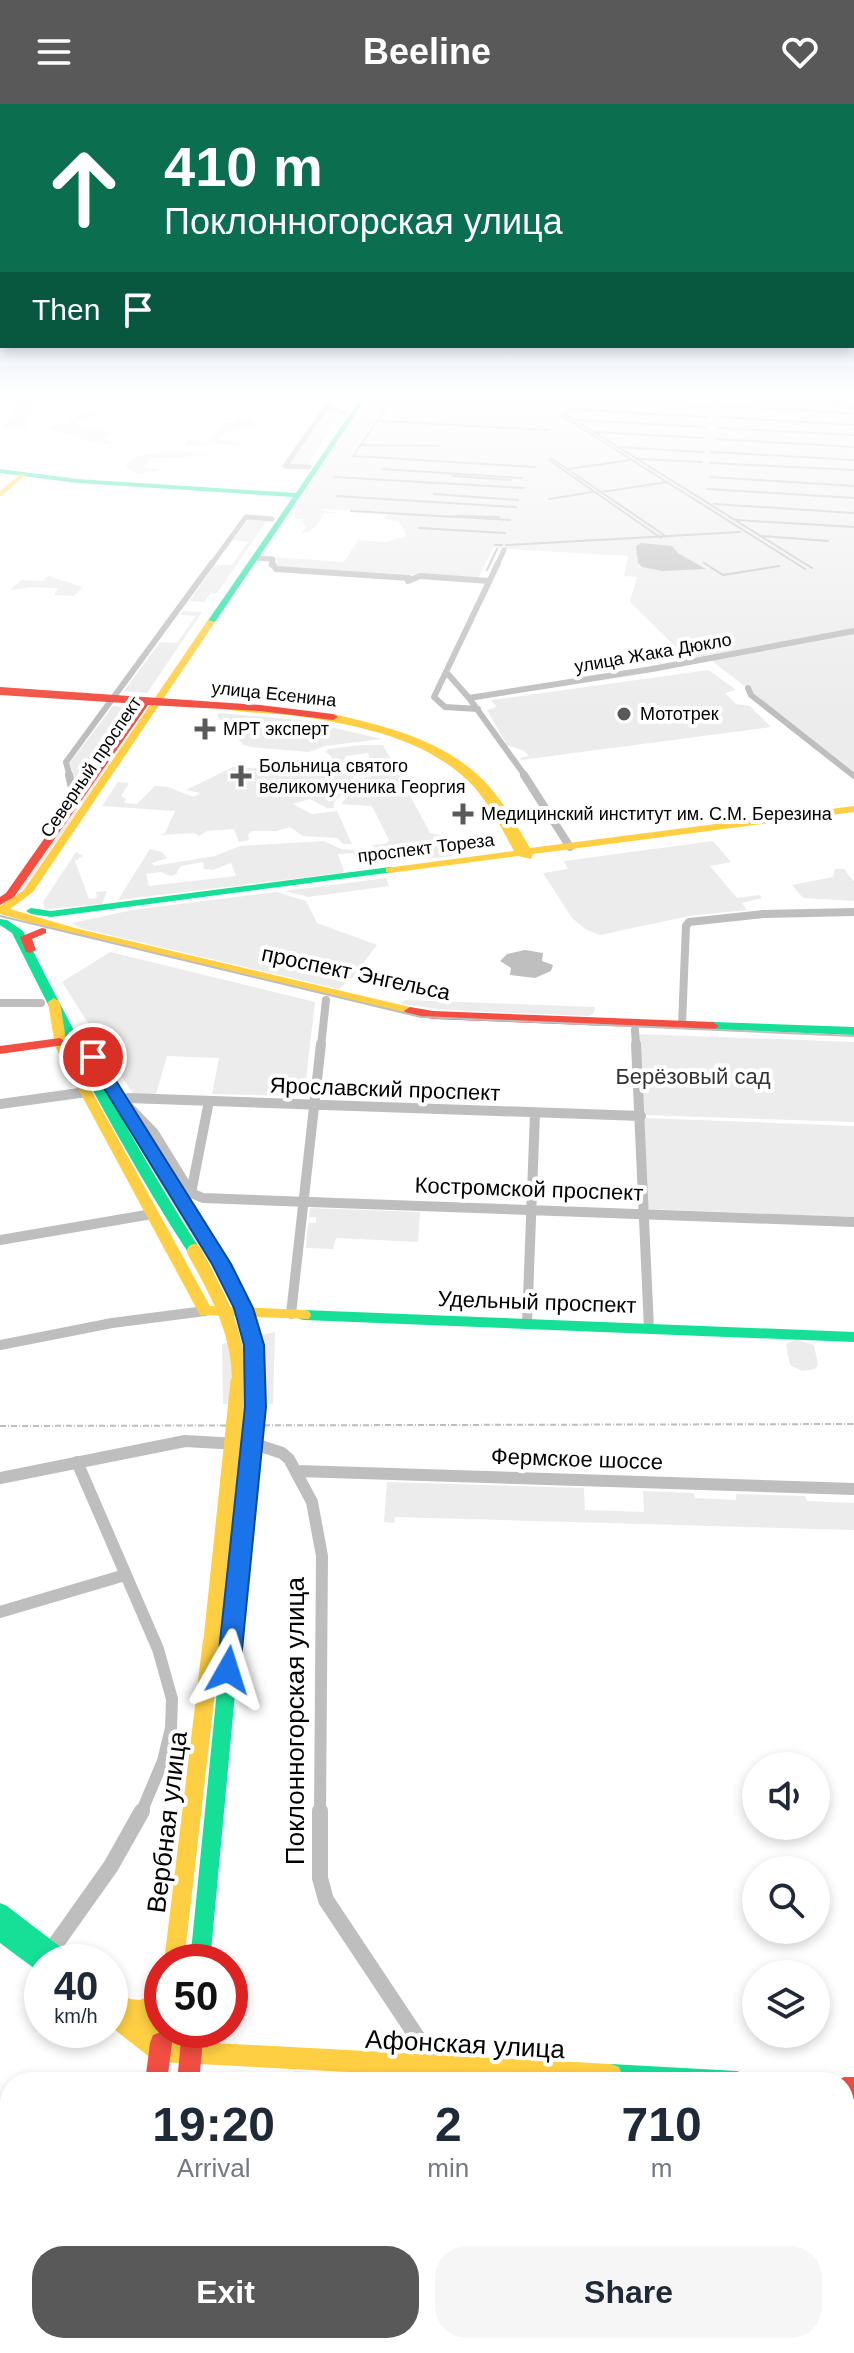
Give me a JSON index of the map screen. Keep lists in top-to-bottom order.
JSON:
{
  "streets": {
    "main road": [
      "улица Есенина",
      "Северный проспект",
      "проспект Тореза",
      "проспект Энгельса",
      "Удельный проспект",
      "Вербная улица",
      "Афонская улица"
    ],
    "street": [
      "улица Жака Дюкло",
      "Ярославский проспект",
      "Костромской проспект",
      "Фермское шоссе",
      "Поклонногорская улица"
    ]
  },
  "crossings": [
    ["улица Есенина", "Северный проспект"],
    ["улица Есенина", "проспект Тореза"],
    ["Северный проспект", "проспект Тореза"],
    ["проспект Тореза", "проспект Энгельса"],
    ["Ярославский проспект", "Вербная улица"],
    ["Фермское шоссе", "Поклонногорская улица"],
    ["Поклонногорская улица", "Афонская улица"]
  ],
  "parks": ["Берёзовый сад"],
  "places": {
    "other": ["Мототрек"],
    "health": ["МРТ эксперт", "Больница святого великомученика Георгия", "Медицинский институт им. С.М. Березина"]
  },
  "page": {
    "header": "Beeline",
    "turn": ["410 m", "Поклонногорская улица"],
    "then": "Then",
    "speed": "40 km/h",
    "limit": "50",
    "eta": [
      "19:20",
      "Arrival",
      "2",
      "min",
      "710",
      "m"
    ],
    "buttons": ["Exit", "Share"]
  }
}
